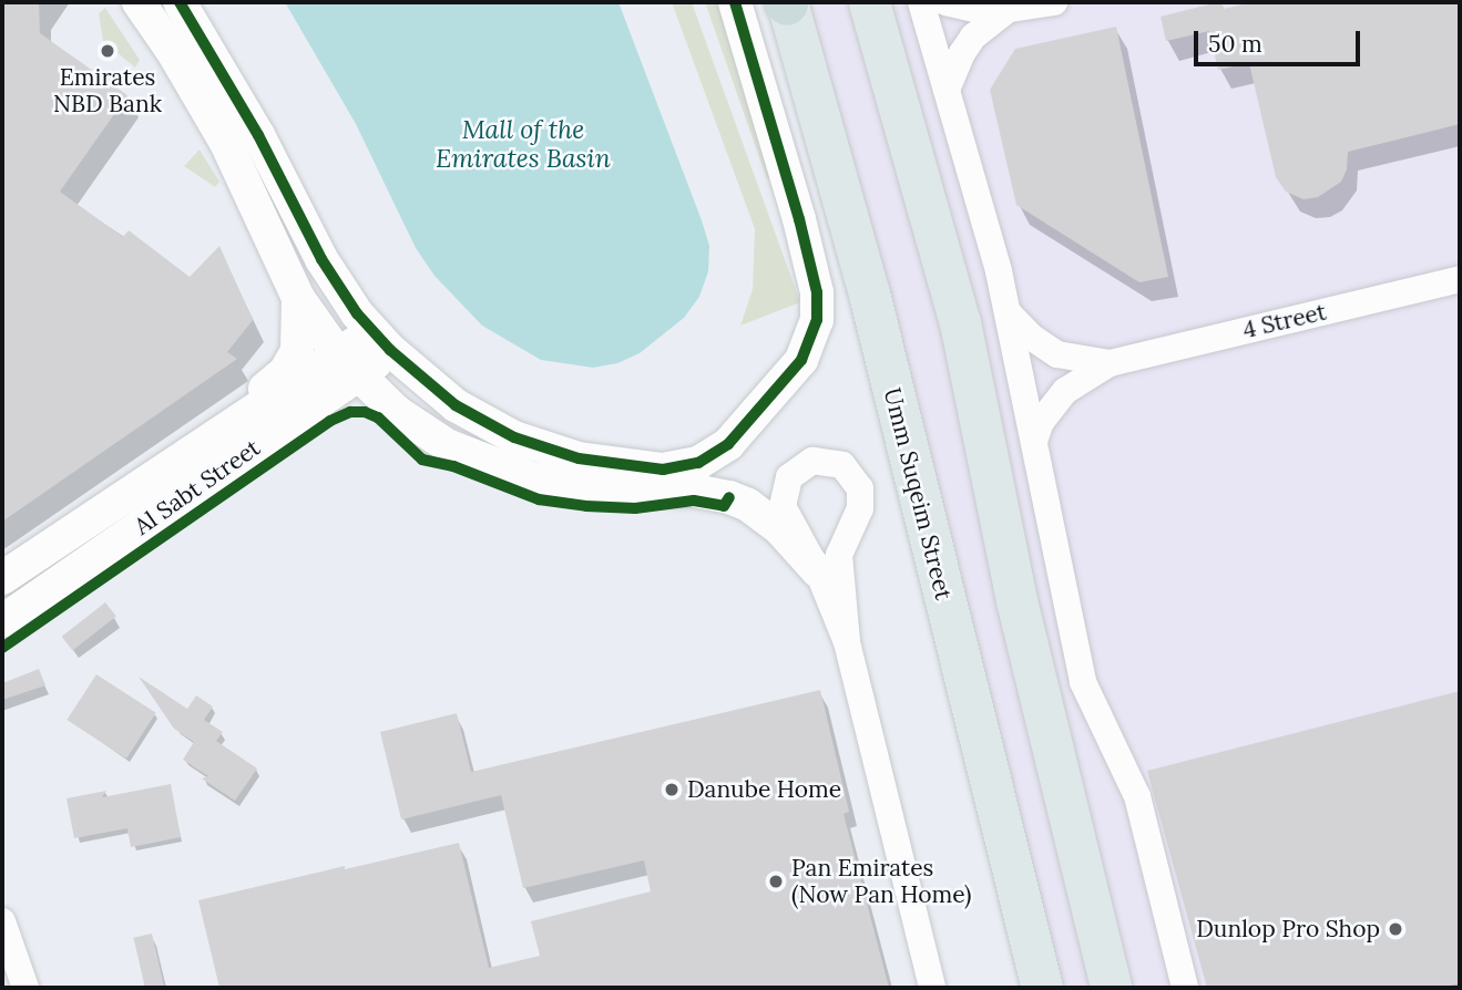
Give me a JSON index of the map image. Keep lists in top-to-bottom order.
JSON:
{
  "streets": {
    "main road": ["Umm Suqeim Street"],
    "street": ["4 Street", "Al Sabt Street"]
  },
  "water": ["Mall of the Emirates Basin"],
  "places": [
    "Emirates NBD Bank",
    "Danube Home",
    "Pan Emirates (Now Pan Home)",
    "Dunlop Pro Shop"
  ],
  "scale_bar": "50 m"
}
